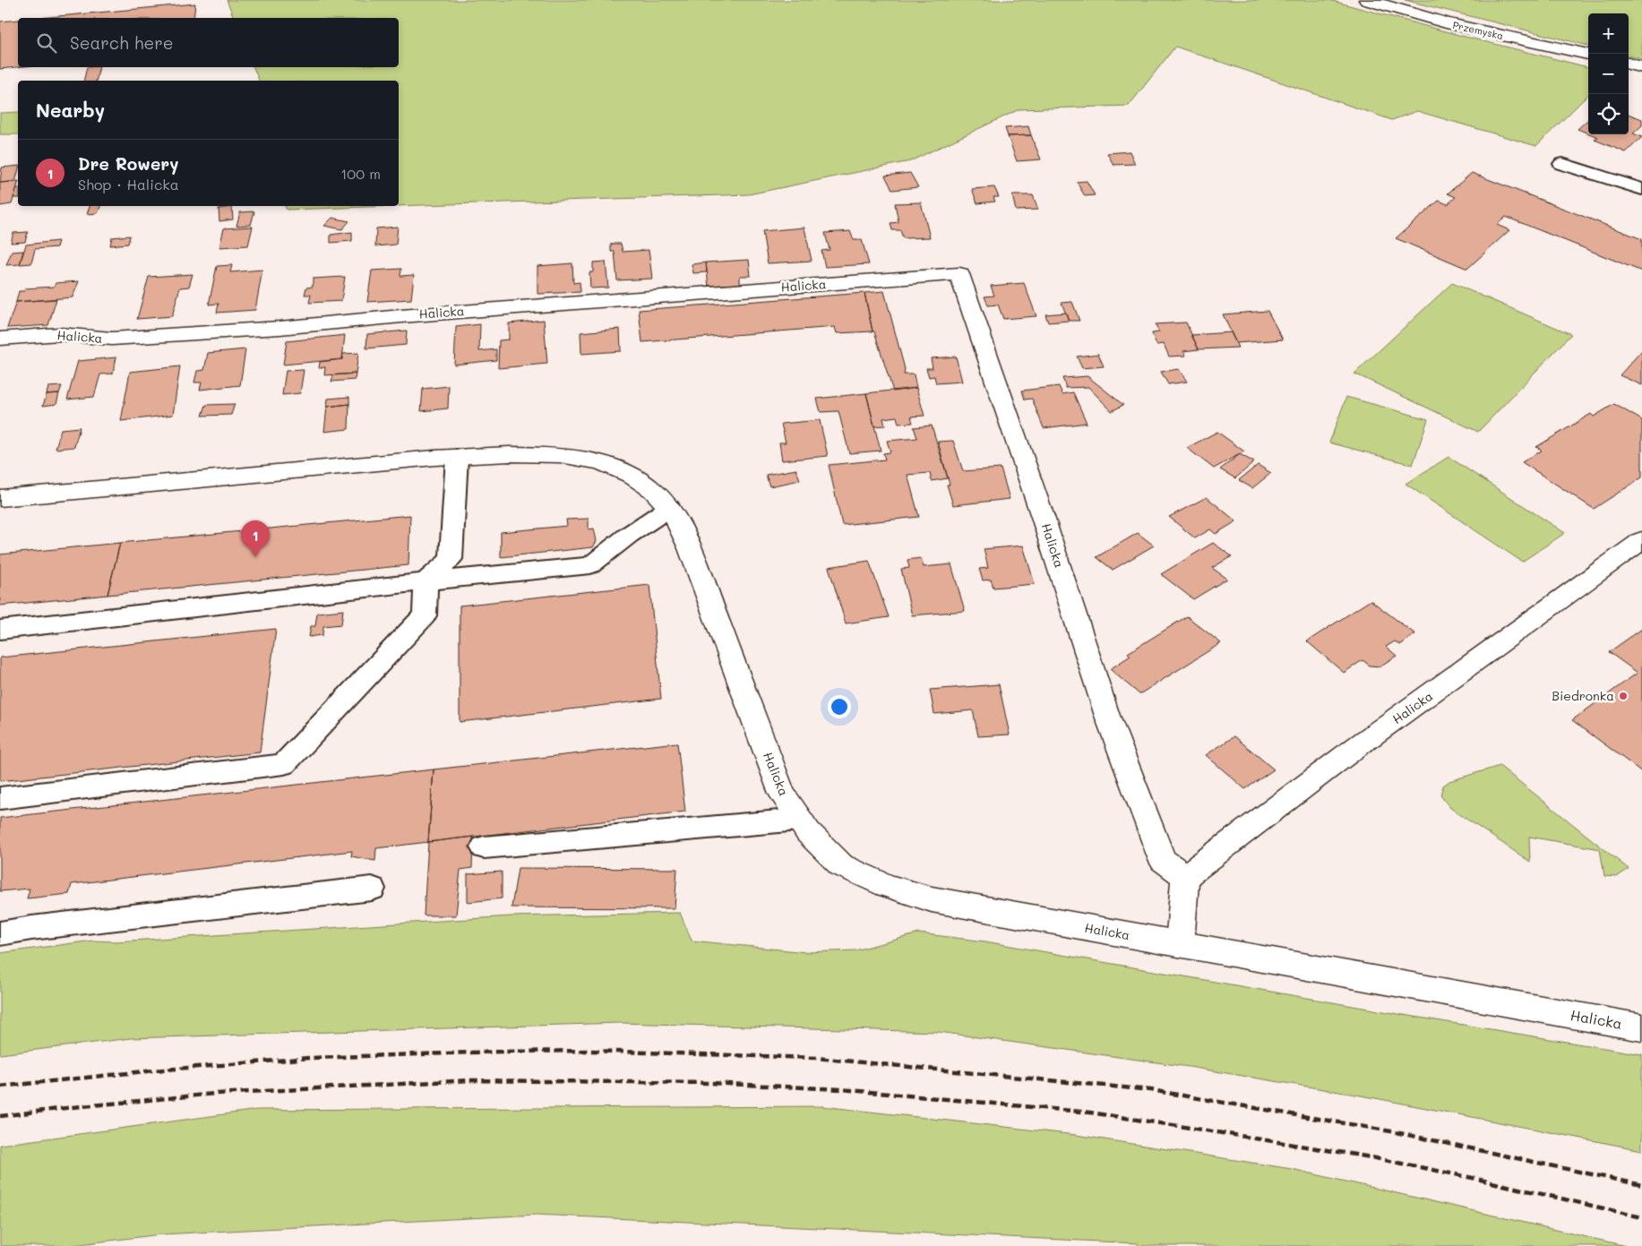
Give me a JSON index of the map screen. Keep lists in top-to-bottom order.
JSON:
{
  "streets": {
    "street": ["Przemyska", "Halicka"]
  },
  "places": ["Biedronka"],
  "page": {
    "map_buttons": ["+", "−"],
    "search": "Search here",
    "heading": "Nearby",
    "list": [
      {
        "mark": "1",
        "name": "Dre Rowery",
        "note": "Shop · Halicka",
        "value": "100 m"
      }
    ],
    "pins": "1"
  }
}
